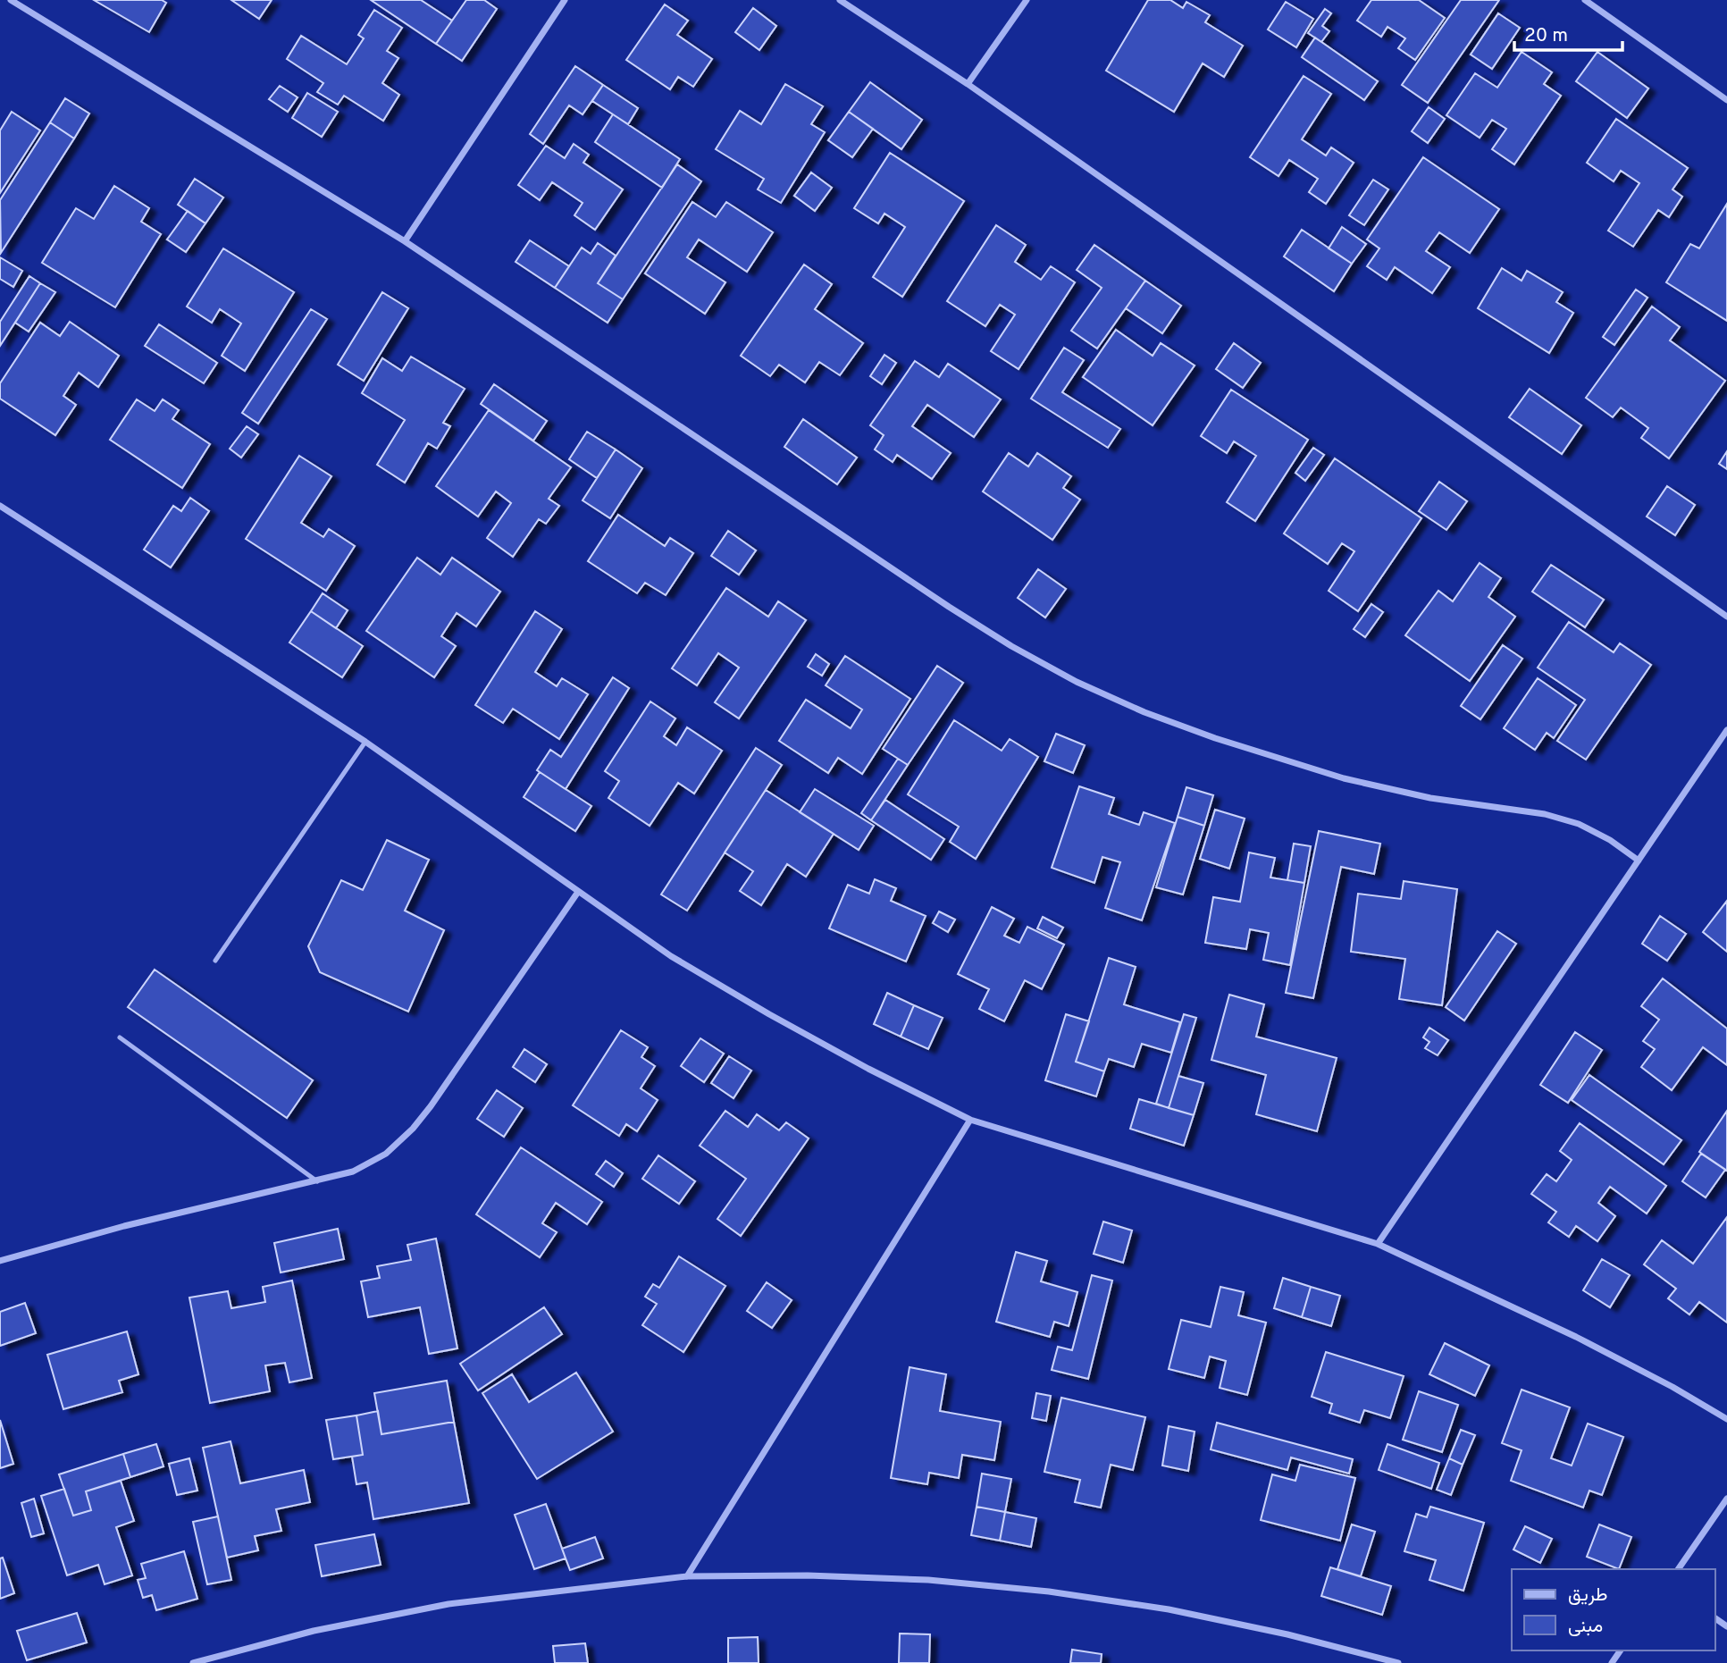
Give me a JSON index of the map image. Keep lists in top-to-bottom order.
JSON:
{
  "legend": ["طريق", "مبنى"],
  "scale_bar": "20 m"
}
